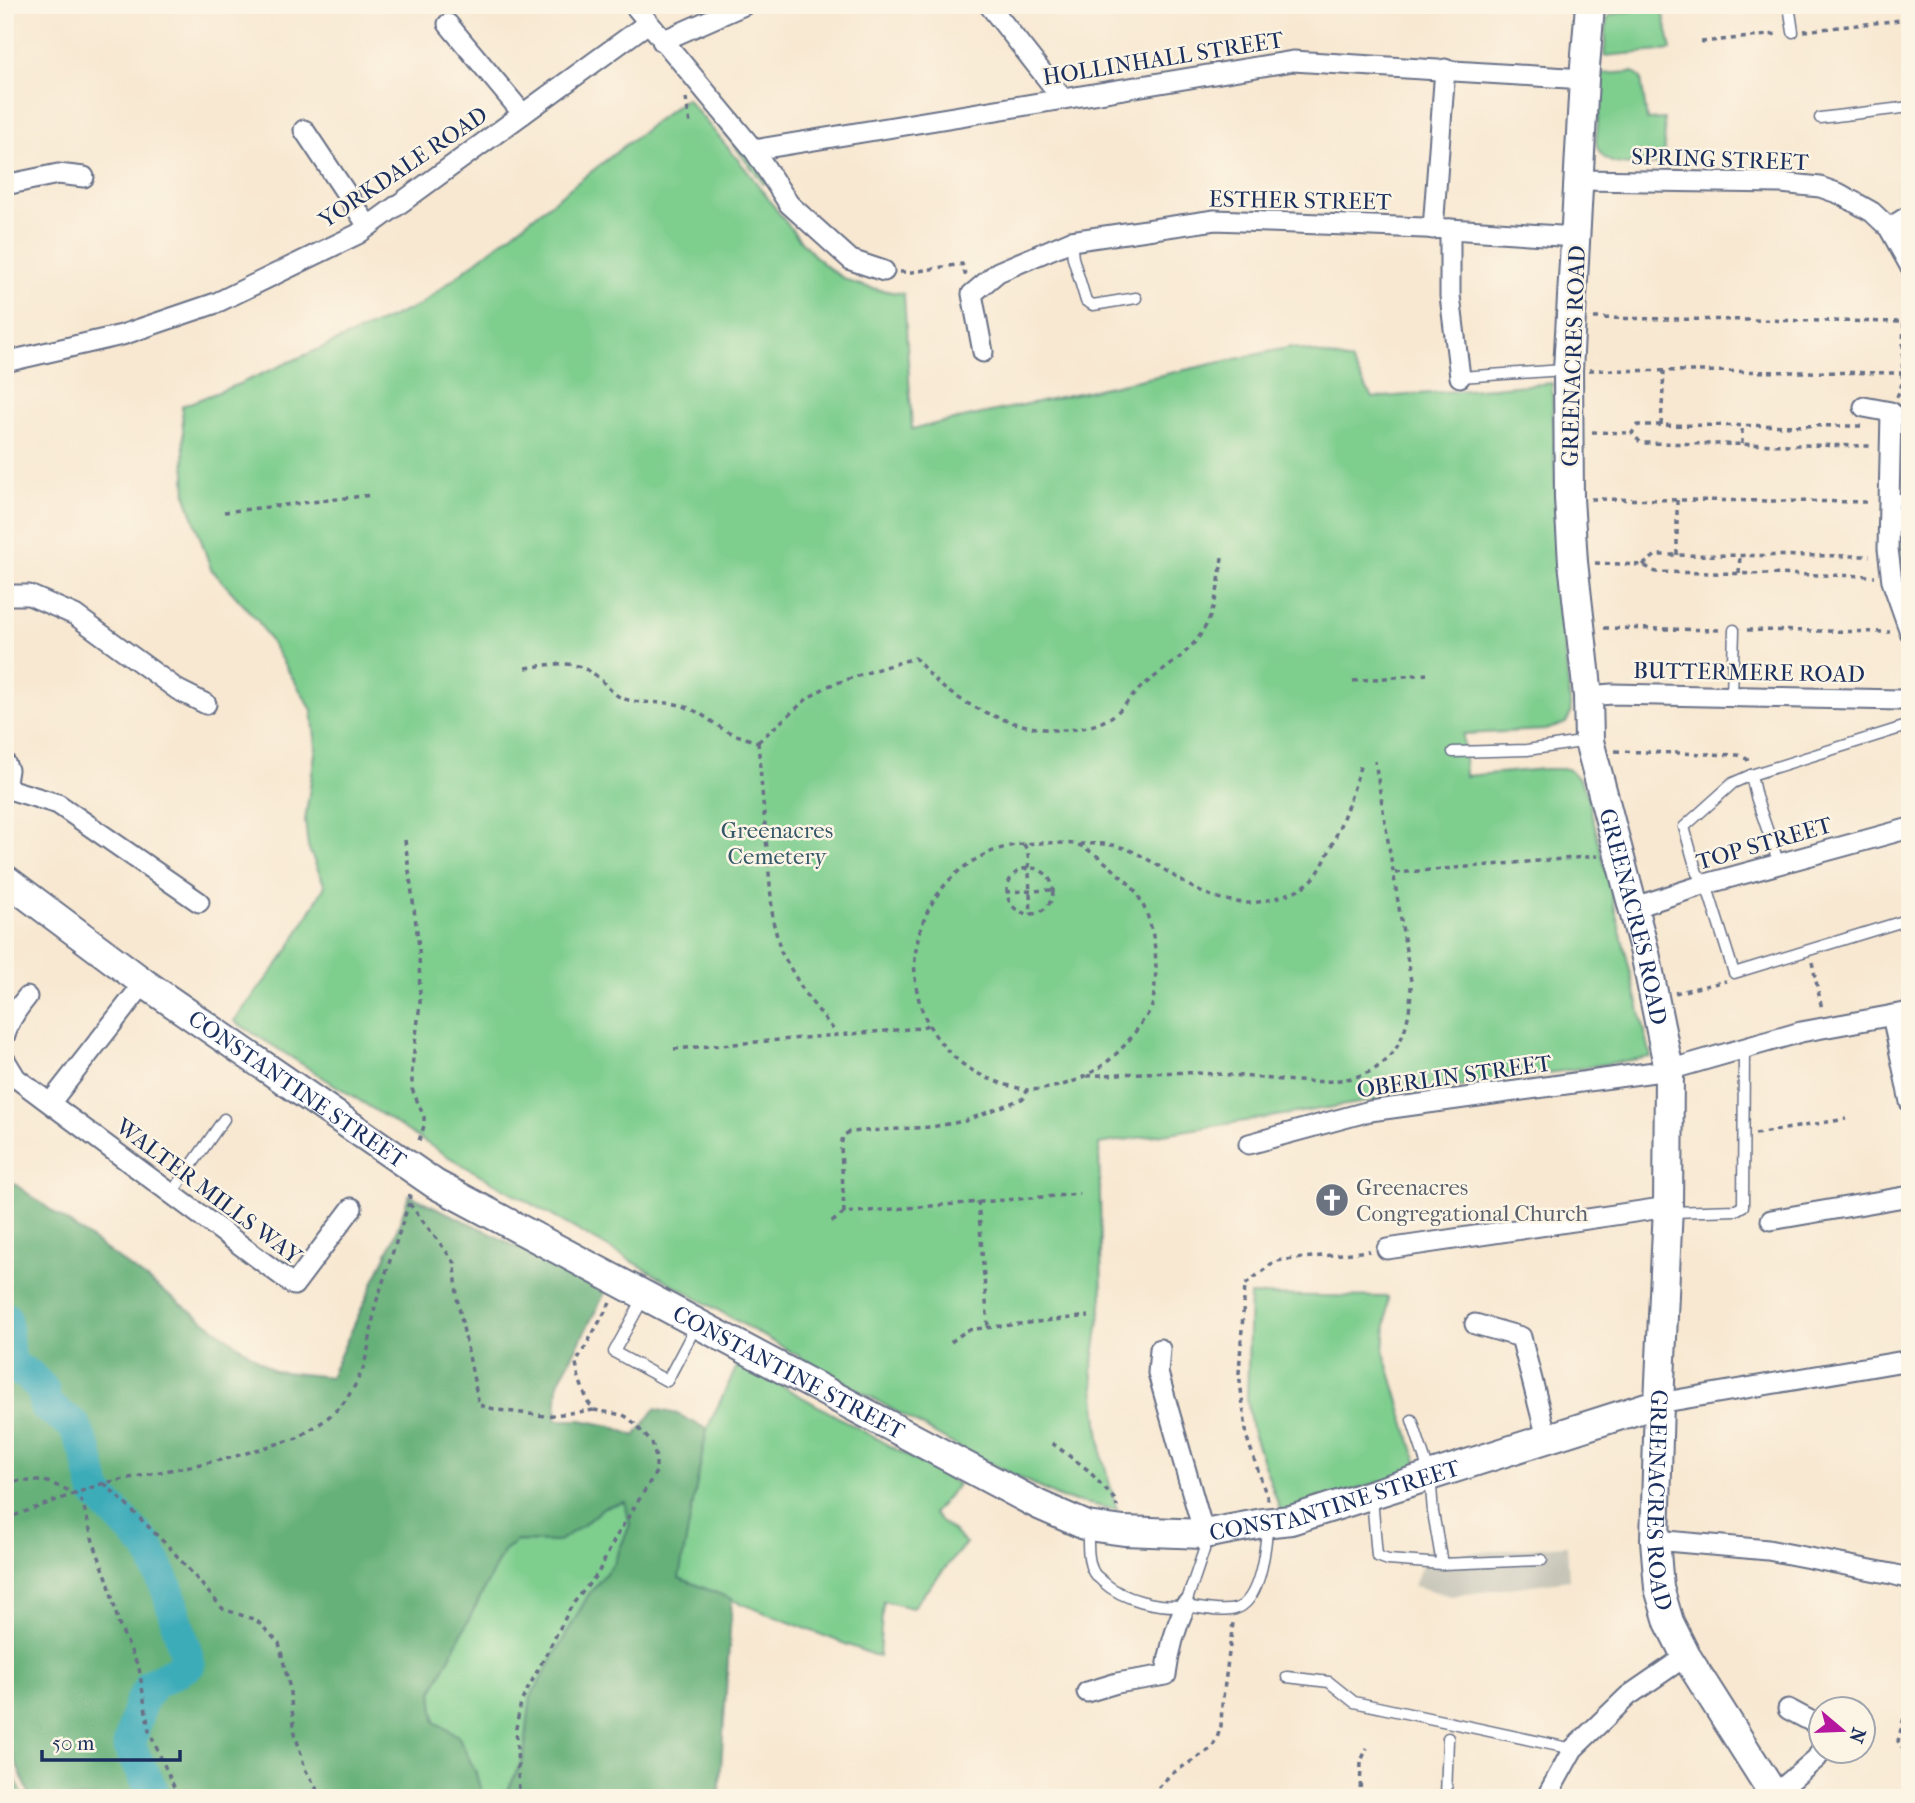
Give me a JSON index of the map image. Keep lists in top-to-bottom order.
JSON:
{
  "streets": {
    "street": [
      "HOLLINHALL STREET",
      "SPRING STREET",
      "YORKDALE ROAD",
      "ESTHER STREET",
      "GREENACRES ROAD",
      "BUTTERMERE ROAD",
      "TOP STREET",
      "OBERLIN STREET",
      "CONSTANTINE STREET",
      "WALTER MILLS WAY"
    ]
  },
  "crossings": [
    ["HOLLINHALL STREET", "GREENACRES ROAD"],
    ["SPRING STREET", "GREENACRES ROAD"],
    ["ESTHER STREET", "GREENACRES ROAD"],
    ["GREENACRES ROAD", "BUTTERMERE ROAD"],
    ["GREENACRES ROAD", "TOP STREET"],
    ["GREENACRES ROAD", "OBERLIN STREET"],
    ["GREENACRES ROAD", "CONSTANTINE STREET"]
  ],
  "parks": ["Greenacres Cemetery"],
  "places": {
    "church": ["Greenacres Congregational Church"]
  },
  "scale_bar": "50 m",
  "north": "right"
}
